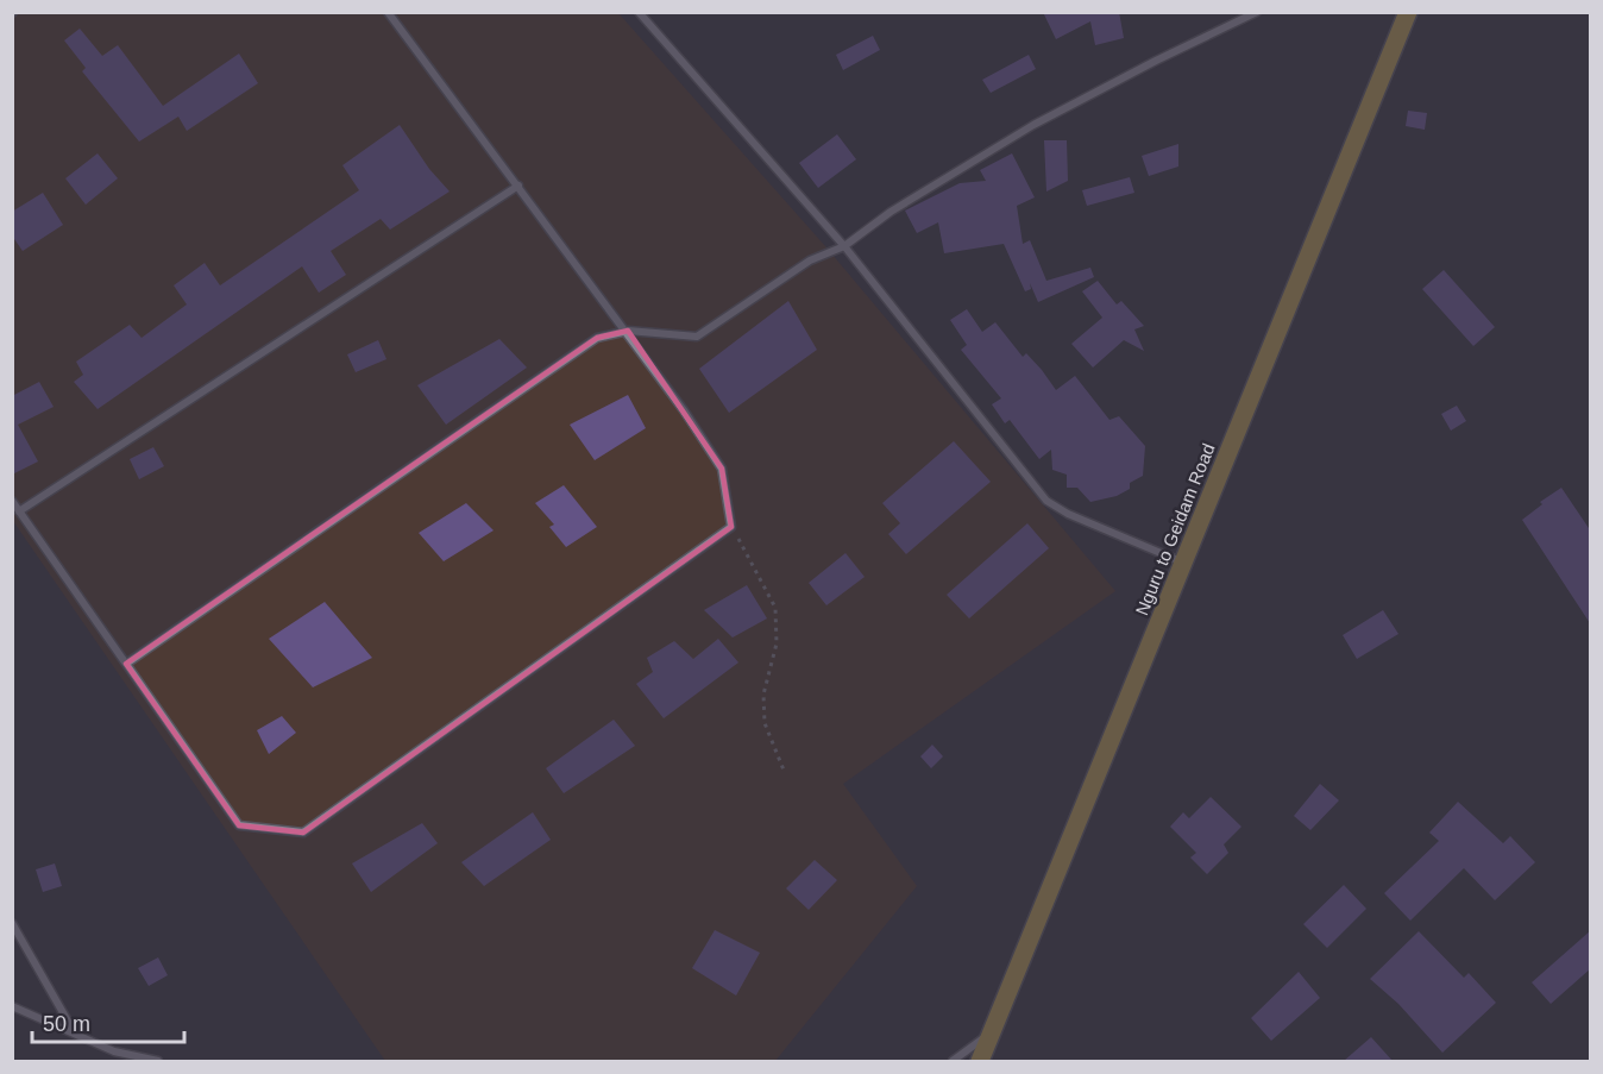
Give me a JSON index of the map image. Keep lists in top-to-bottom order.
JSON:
{
  "streets": {
    "main road": ["Nguru to Geidam Road"]
  },
  "scale_bar": "50 m"
}
